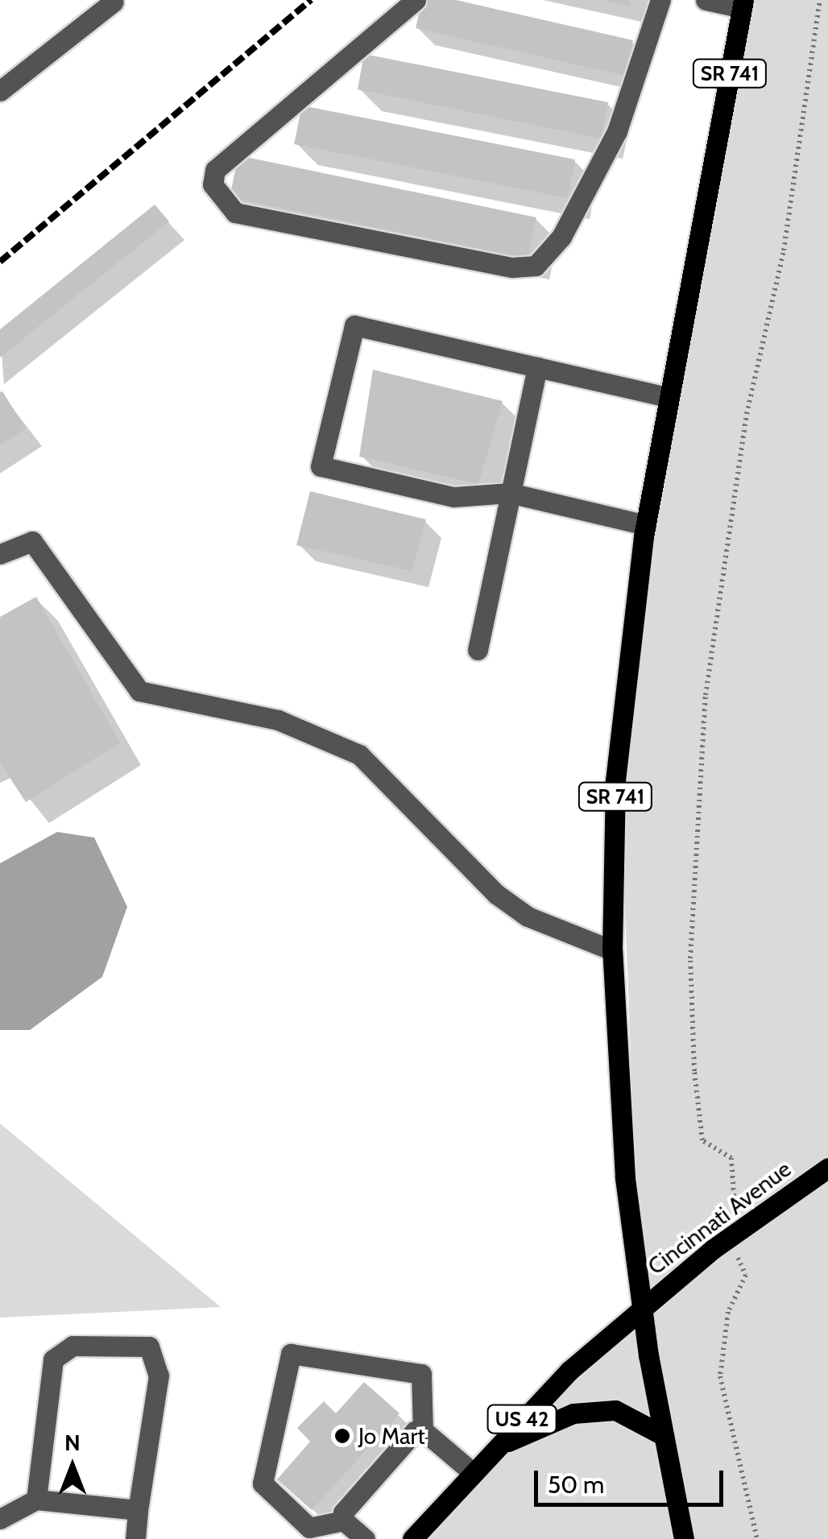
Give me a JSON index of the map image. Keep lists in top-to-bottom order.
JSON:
{
  "streets": {
    "main road": ["SR 741", "Cincinnati Avenue", "US 42"]
  },
  "crossings": [
    ["SR 741", "Cincinnati Avenue"],
    ["SR 741", "US 42"],
    ["Cincinnati Avenue", "US 42"]
  ],
  "places": ["Jo Mart"],
  "scale_bar": "50 m",
  "north": "top"
}
